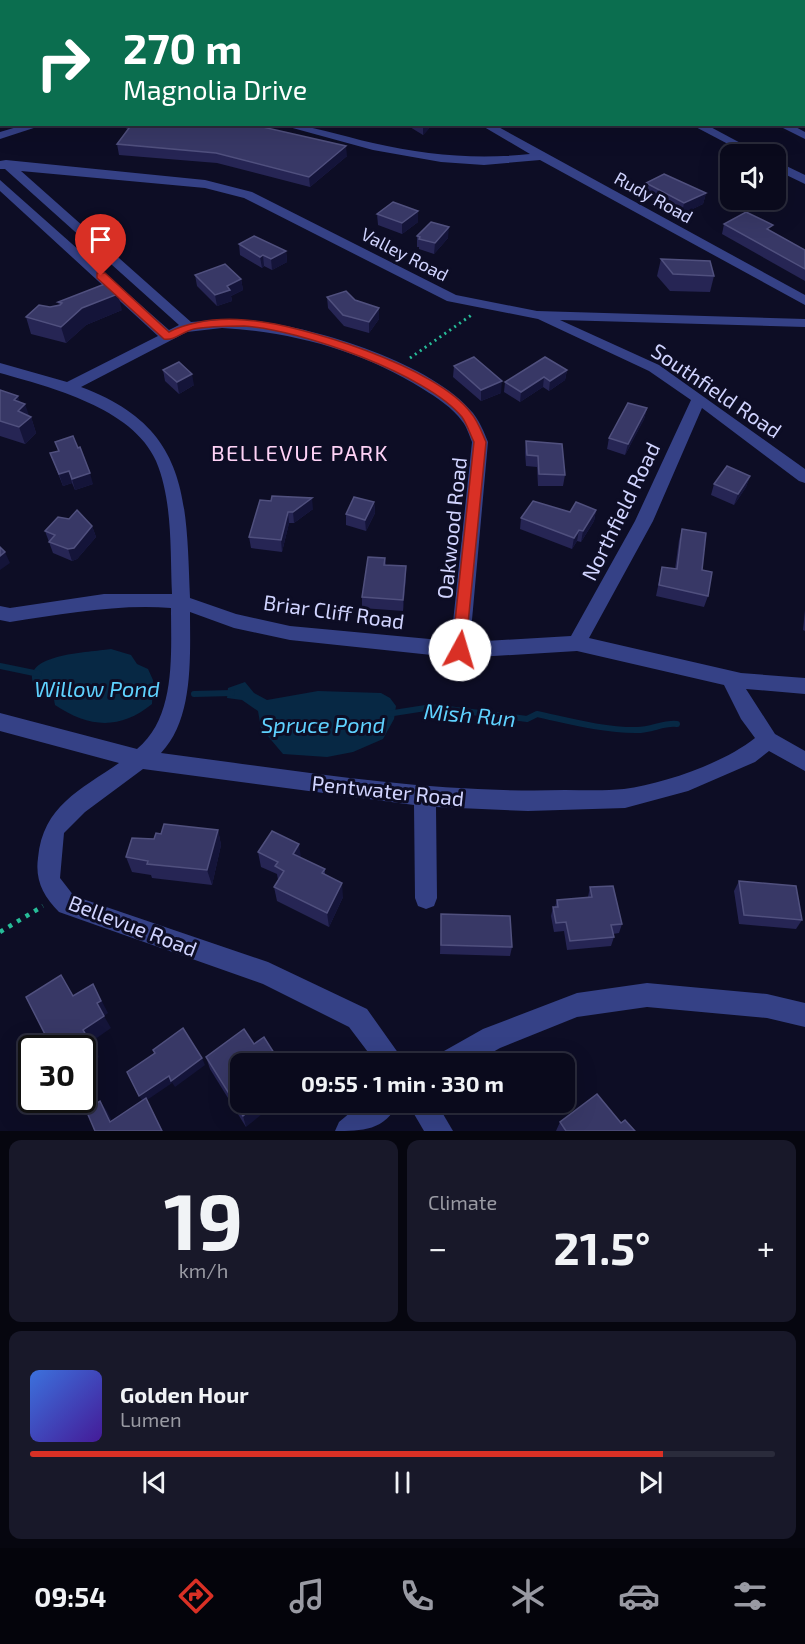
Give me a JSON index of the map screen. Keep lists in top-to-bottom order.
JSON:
{
  "streets": {
    "street": [
      "Rudy Road",
      "Valley Road",
      "Southfield Road",
      "Northfield Road",
      "Oakwood Road",
      "Briar Cliff Road",
      "Pentwater Road",
      "Bellevue Road"
    ]
  },
  "crossings": [
    ["Valley Road", "Southfield Road"],
    ["Southfield Road", "Northfield Road"],
    ["Northfield Road", "Briar Cliff Road"],
    ["Oakwood Road", "Briar Cliff Road"],
    ["Oakwood Road", "Bellevue Road"],
    ["Briar Cliff Road", "Bellevue Road"],
    ["Pentwater Road", "Bellevue Road"]
  ],
  "districts": ["BELLEVUE PARK"],
  "water": ["Willow Pond", "Mish Run", "Spruce Pond"],
  "page": {
    "turn": ["270 m", "Magnolia Drive"],
    "limit": "30",
    "trip": "09:55 · 1 min · 330 m",
    "tile": [
      ["19", "km/h"],
      "Climate"
    ],
    "heat": ["−", "21.5°", "+"],
    "song": ["Golden Hour", "Lumen"],
    "tabs": "09:54"
  }
}
